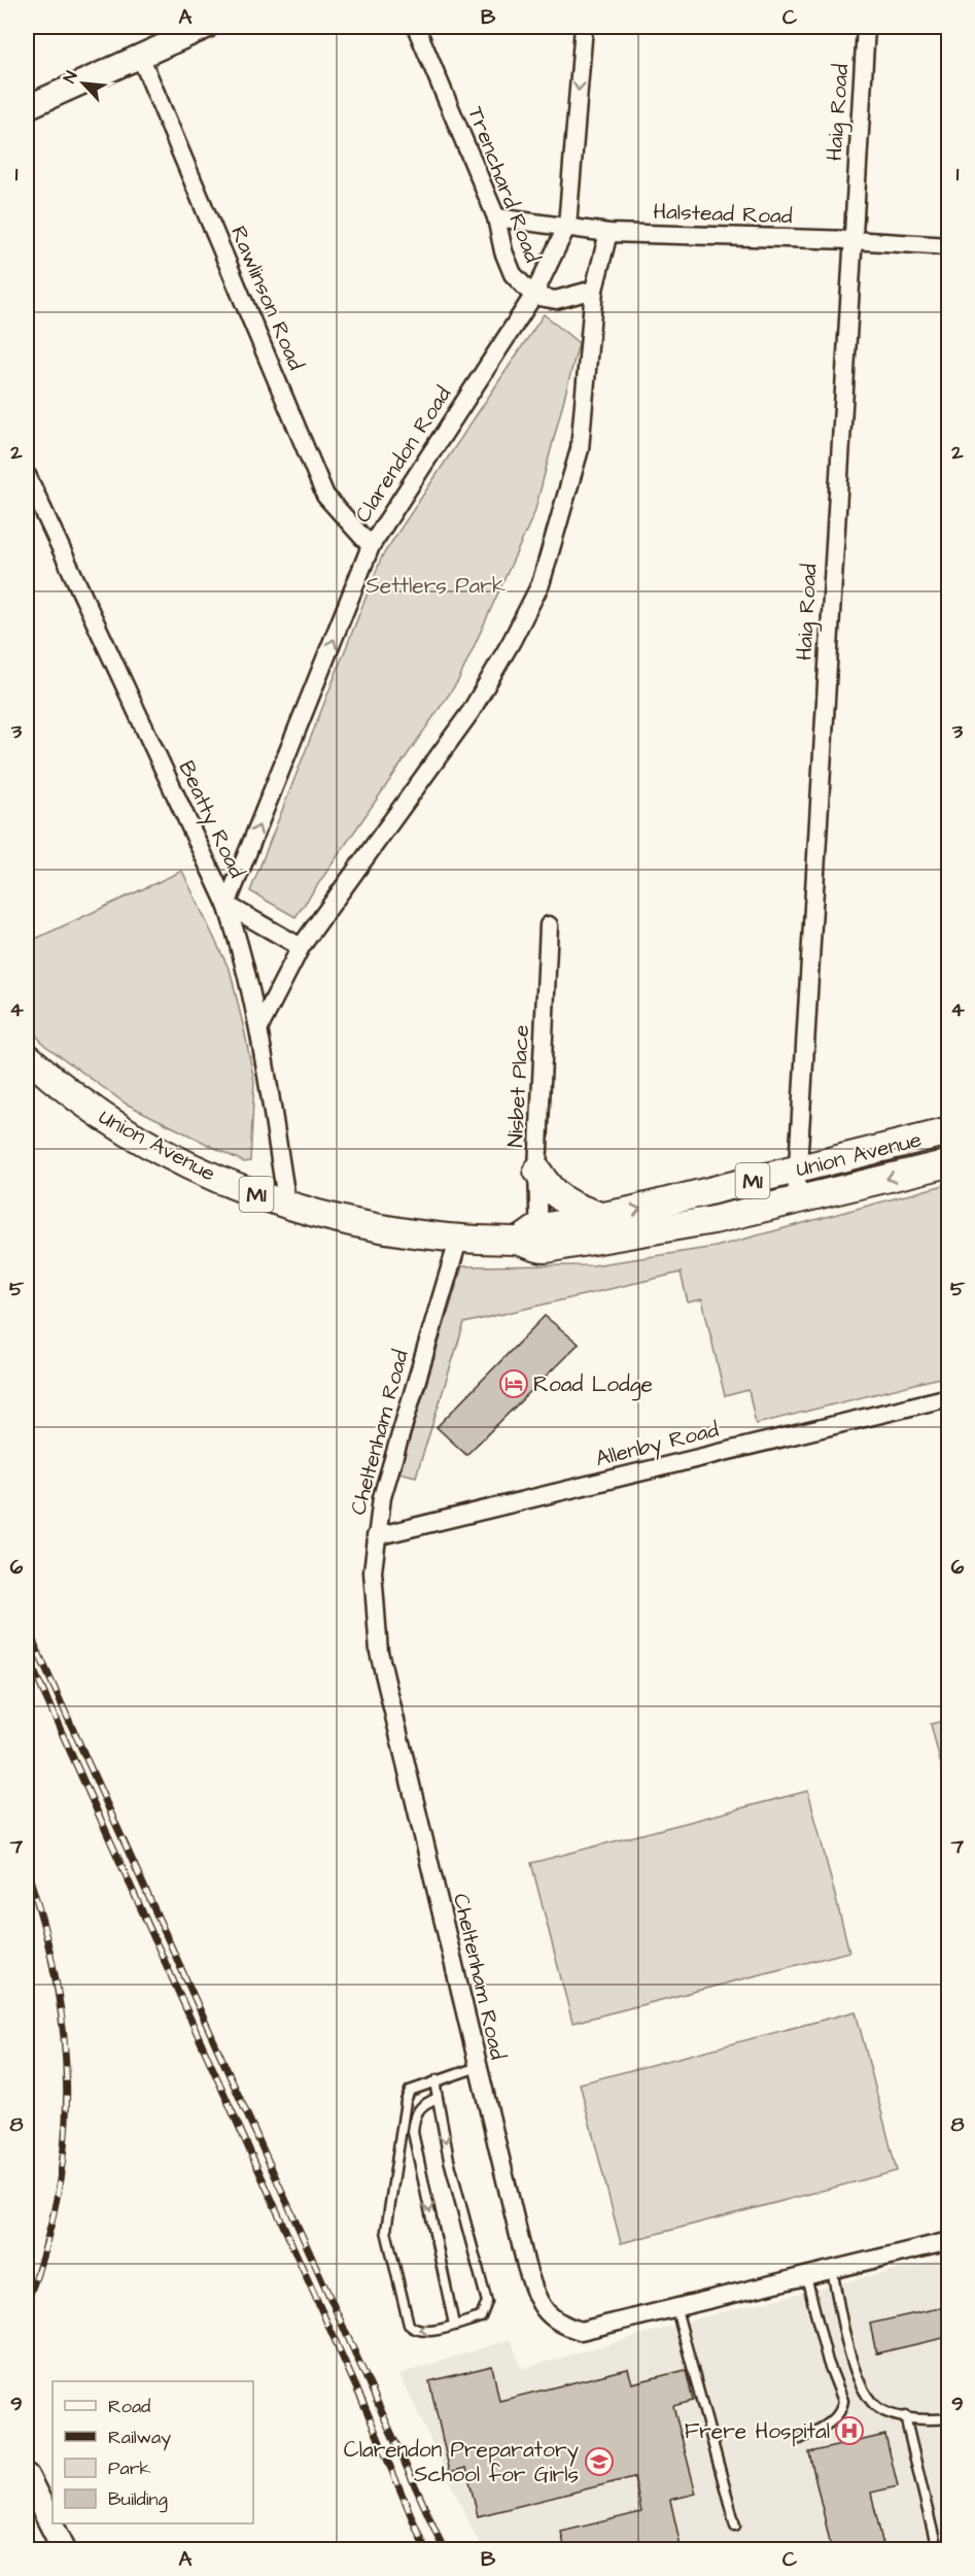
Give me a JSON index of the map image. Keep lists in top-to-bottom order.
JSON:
{
  "streets": {
    "main road": ["Union Avenue", "M1"],
    "street": [
      "Haig Road",
      "Trenchard Road",
      "Halstead Road",
      "Rawlinson Road",
      "Clarendon Road",
      "Beatty Road",
      "Nisbet Place",
      "Cheltenham Road",
      "Allenby Road"
    ]
  },
  "crossings": [
    ["Haig Road", "Halstead Road"],
    ["Haig Road", "Union Avenue"],
    ["Trenchard Road", "Halstead Road"],
    ["Trenchard Road", "Clarendon Road"],
    ["Halstead Road", "Clarendon Road"],
    ["Rawlinson Road", "Clarendon Road"],
    ["Clarendon Road", "Beatty Road"],
    ["Beatty Road", "Union Avenue"],
    ["Nisbet Place", "Union Avenue"],
    ["Union Avenue", "Cheltenham Road"],
    ["Cheltenham Road", "Allenby Road"]
  ],
  "parks": ["Settlers Park"],
  "places": {
    "hotel": ["Road Lodge"],
    "hospital": ["Frere Hospital"],
    "school or university": ["Clarendon Preparatory School for Girls"]
  },
  "legend": [
    "Road",
    "Railway",
    "Park",
    "Building"
  ],
  "north": "top left",
  "grid": {
    "columns": ["A", "B", "C"],
    "rows": [
      "1",
      "2",
      "3",
      "4",
      "5",
      "6",
      "7",
      "8",
      "9"
    ]
  }
}
